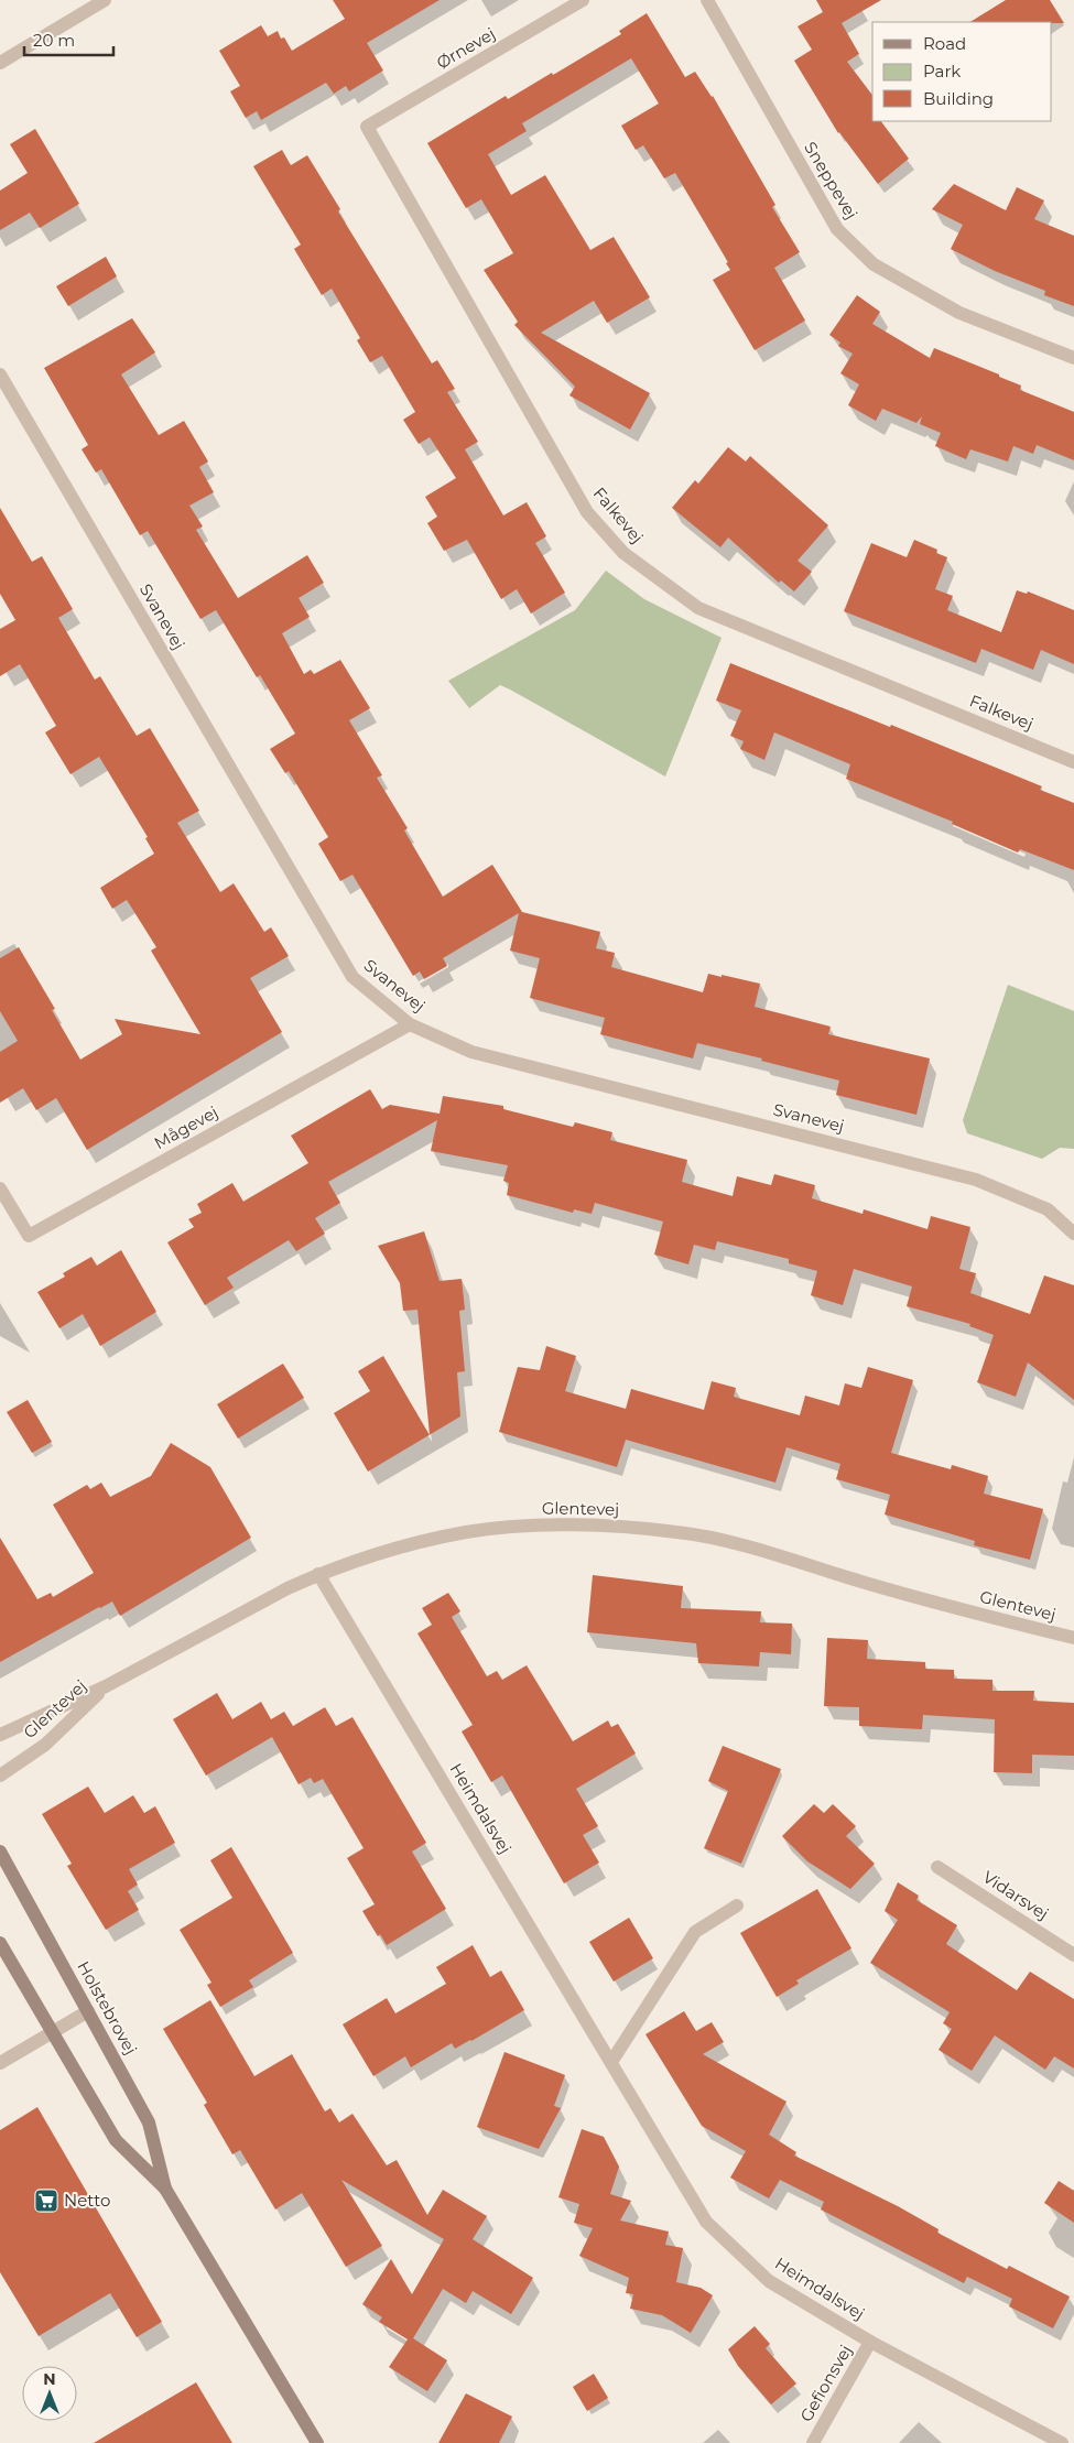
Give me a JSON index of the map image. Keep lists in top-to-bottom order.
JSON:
{
  "streets": {
    "main road": ["Holstebrovej"],
    "street": [
      "Ørnevej",
      "Sneppevej",
      "Falkevej",
      "Svanevej",
      "Mågevej",
      "Glentevej",
      "Heimdalsvej",
      "Vidarsvej",
      "Gefionsvej"
    ]
  },
  "crossings": [
    ["Ørnevej", "Falkevej"],
    ["Svanevej", "Mågevej"],
    ["Glentevej", "Heimdalsvej"],
    ["Heimdalsvej", "Gefionsvej"]
  ],
  "places": {
    "supermarket": ["Netto"]
  },
  "legend": ["Road", "Park", "Building"],
  "scale_bar": "20 m",
  "north": "top"
}
